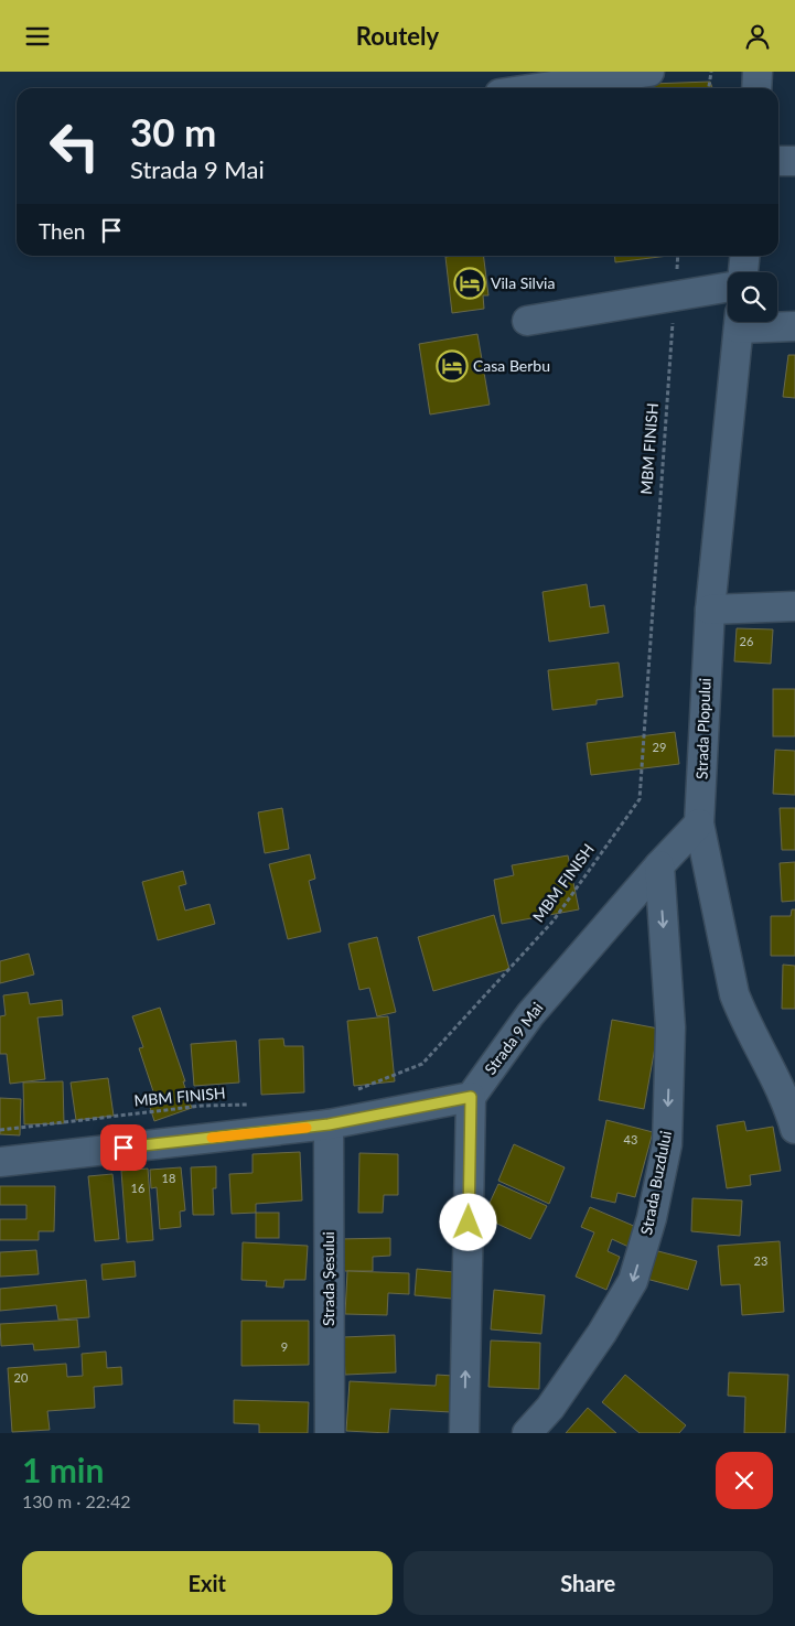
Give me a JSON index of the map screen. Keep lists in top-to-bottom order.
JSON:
{
  "streets": {
    "street": [
      "Strada Plopului",
      "Strada 9 Mai",
      "Strada Buzdului",
      "Strada Șesului"
    ],
    "path": ["MBM FINISH"]
  },
  "crossings": [
    ["Strada Plopului", "Strada 9 Mai"],
    ["Strada 9 Mai", "Strada Buzdului"]
  ],
  "places": {
    "hotel": ["Vila Silvia", "Casa Berbu"]
  },
  "house_numbers": [
    "26",
    "29",
    "43",
    "18",
    "16",
    "23",
    "9",
    "20"
  ],
  "page": {
    "header": "Routely",
    "turn": ["30 m", "Strada 9 Mai"],
    "then": "Then",
    "heading": ["1 min", "130 m · 22:42"],
    "buttons": ["Exit", "Share"]
  }
}
